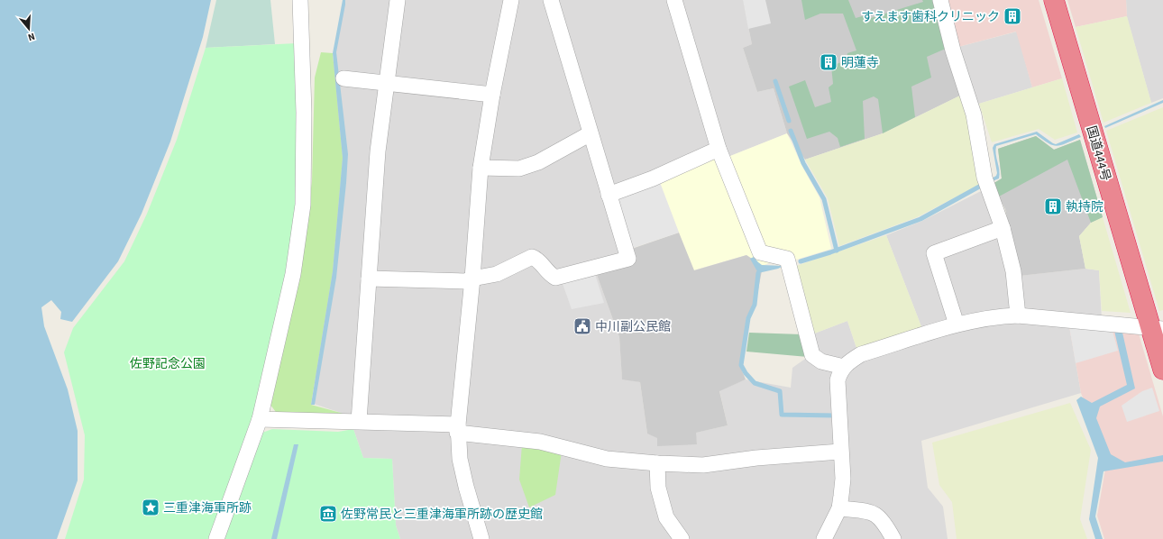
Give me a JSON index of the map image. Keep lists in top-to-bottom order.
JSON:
{
  "streets": {
    "highway": ["国道444号"]
  },
  "parks": ["佐野記念公園"],
  "places": {
    "building": ["すえます歯科クリニック", "明蓮寺", "執持院"],
    "public building": ["中川副公民館"],
    "place": ["三重津海軍所跡"],
    "museum": ["佐野常民と三重津海軍所跡の歴史館"]
  },
  "north": "bottom"
}
